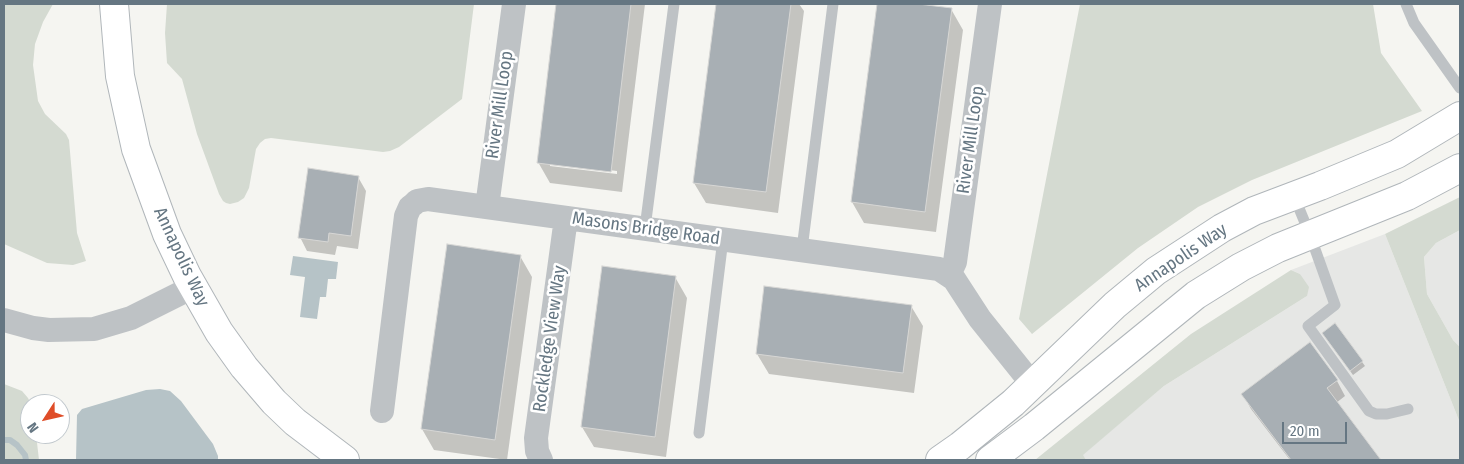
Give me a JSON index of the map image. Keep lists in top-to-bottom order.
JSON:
{
  "streets": {
    "street": [
      "River Mill Loop",
      "Masons Bridge Road",
      "Annapolis Way",
      "Rockledge View Way"
    ]
  },
  "crossings": [
    ["River Mill Loop", "Masons Bridge Road"],
    ["Masons Bridge Road", "Rockledge View Way"]
  ],
  "scale_bar": "20 m",
  "north": "bottom left"
}
